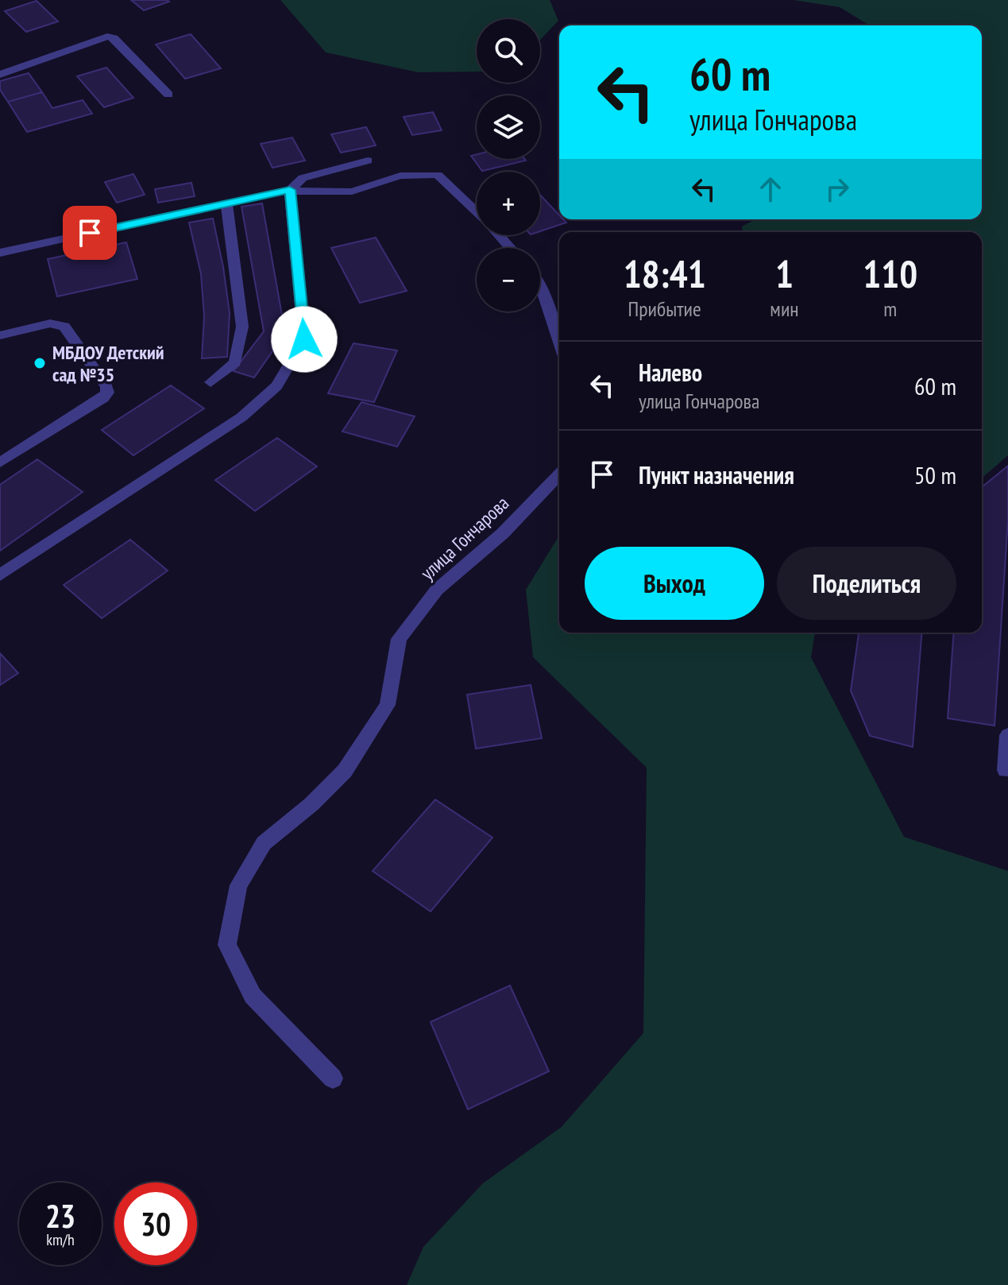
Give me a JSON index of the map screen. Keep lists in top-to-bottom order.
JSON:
{
  "streets": {
    "street": ["улица Гончарова"]
  },
  "places": ["МБДОУ Детский сад №35"],
  "page": {
    "map_buttons": ["+", "−"],
    "turn": ["60 m", "улица Гончарова"],
    "eta": [
      "18:41",
      "Прибытие",
      "1",
      "мин",
      "110",
      "m"
    ],
    "list": [
      {
        "name": "Налево",
        "note": "улица Гончарова",
        "value": "60 m"
      },
      {
        "name": "Пункт назначения",
        "value": "50 m"
      }
    ],
    "buttons": ["Выход", "Поделиться"],
    "speed": "23 km/h",
    "limit": "30"
  }
}
